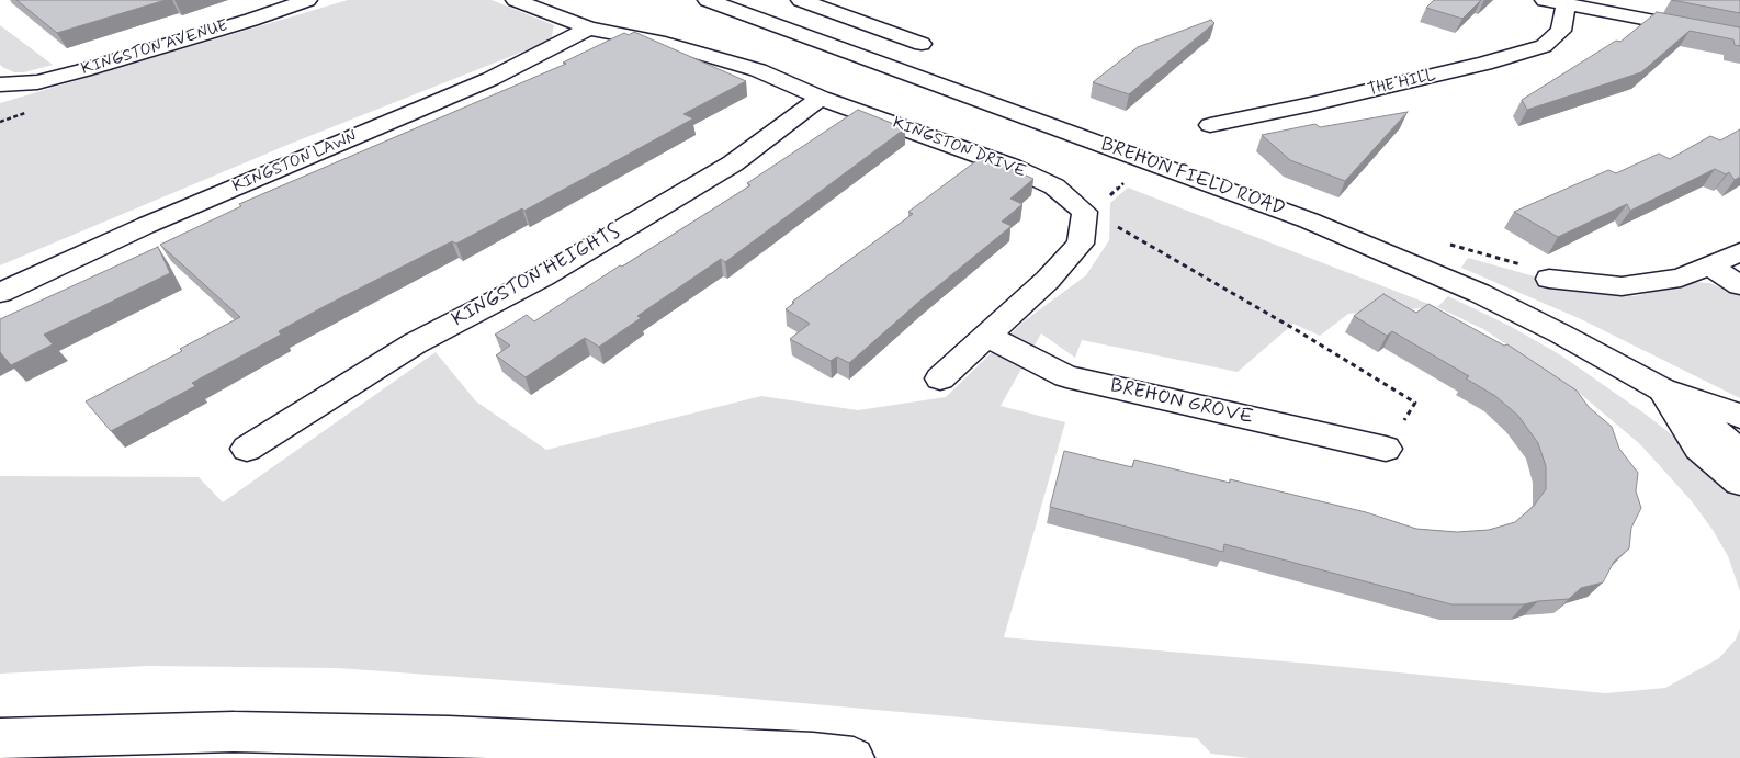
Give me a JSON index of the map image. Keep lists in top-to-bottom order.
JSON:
{
  "streets": {
    "main road": [
      "KINGSTON AVENUE",
      "THE HILL",
      "KINGSTON DRIVE",
      "KINGSTON LAWN",
      "BREHON FIELD ROAD",
      "KINGSTON HEIGHTS",
      "BREHON GROVE"
    ]
  },
  "crossings": [
    ["KINGSTON DRIVE", "KINGSTON LAWN"],
    ["KINGSTON DRIVE", "KINGSTON HEIGHTS"]
  ]
}
